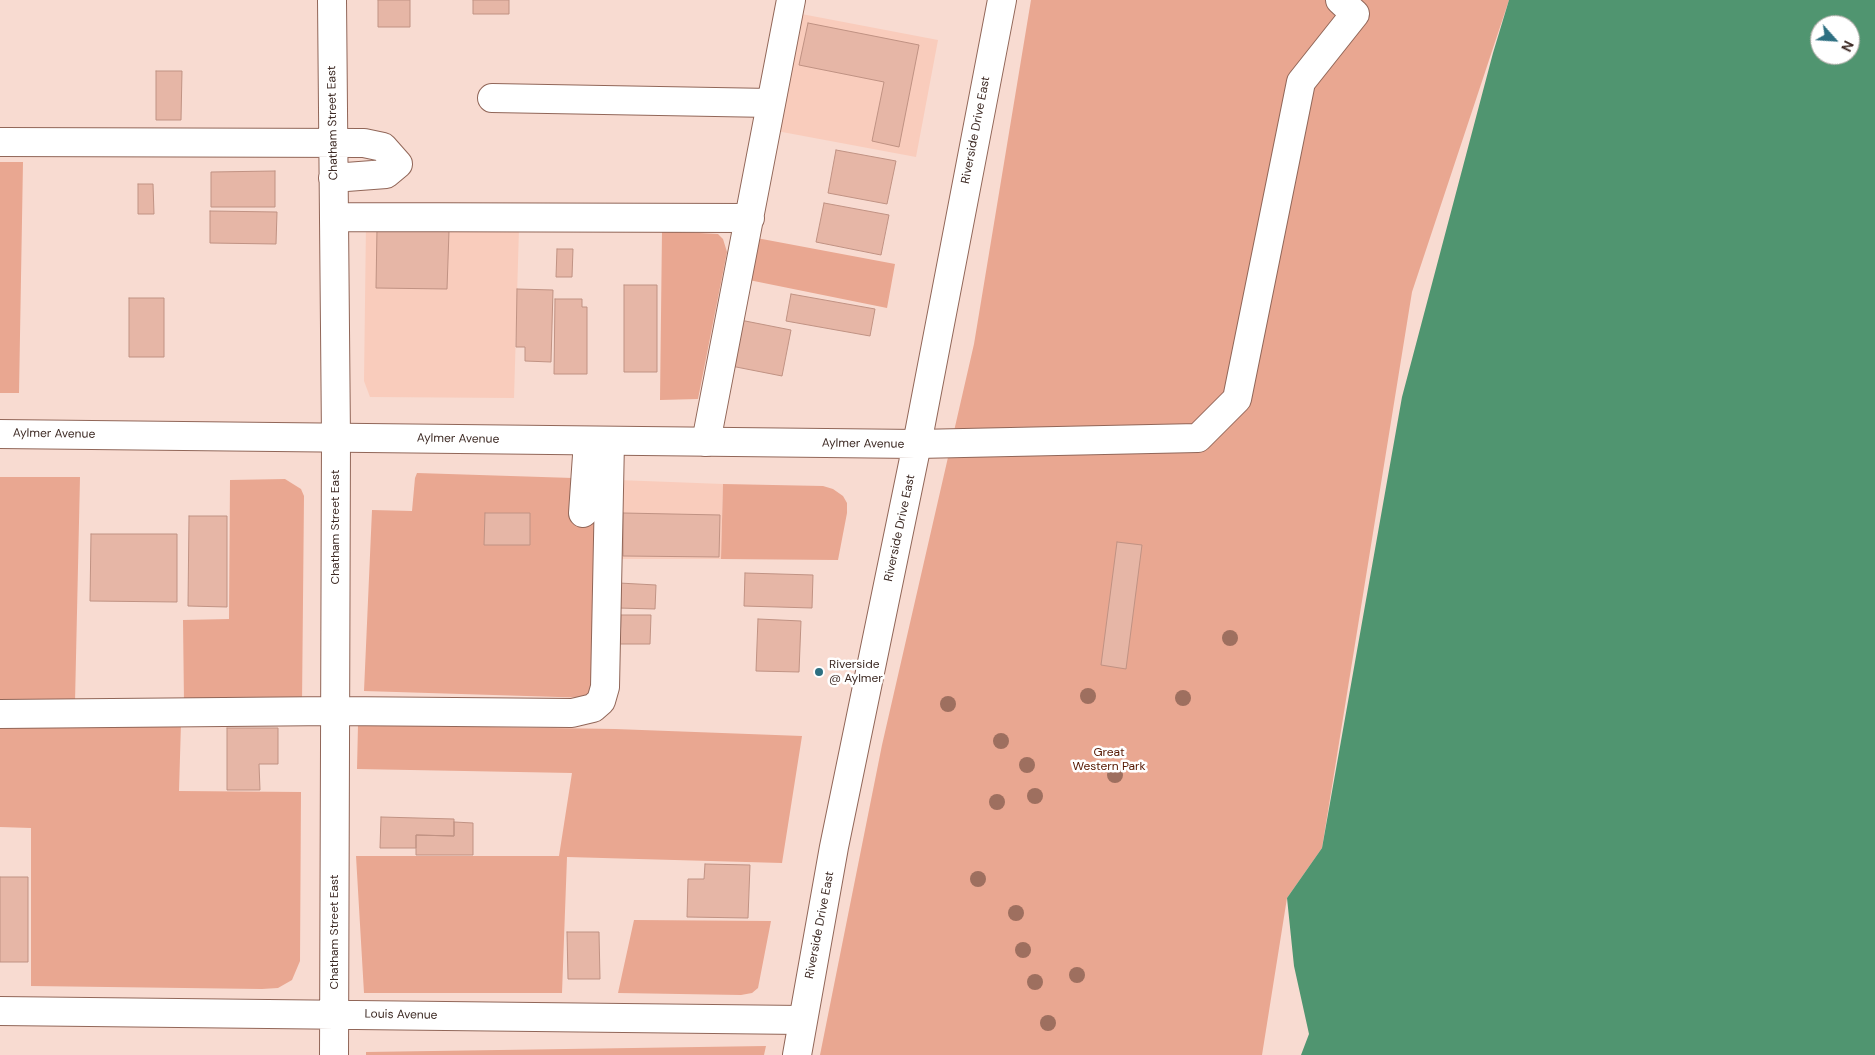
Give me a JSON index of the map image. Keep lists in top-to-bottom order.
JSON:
{
  "streets": {
    "street": [
      "Chatham Street East",
      "Riverside Drive East",
      "Aylmer Avenue",
      "Louis Avenue"
    ]
  },
  "crossings": [
    ["Chatham Street East", "Aylmer Avenue"],
    ["Chatham Street East", "Louis Avenue"],
    ["Riverside Drive East", "Aylmer Avenue"],
    ["Riverside Drive East", "Louis Avenue"]
  ],
  "parks": ["Great Western Park"],
  "places": ["Riverside @ Aylmer"],
  "north": "bottom right"
}
